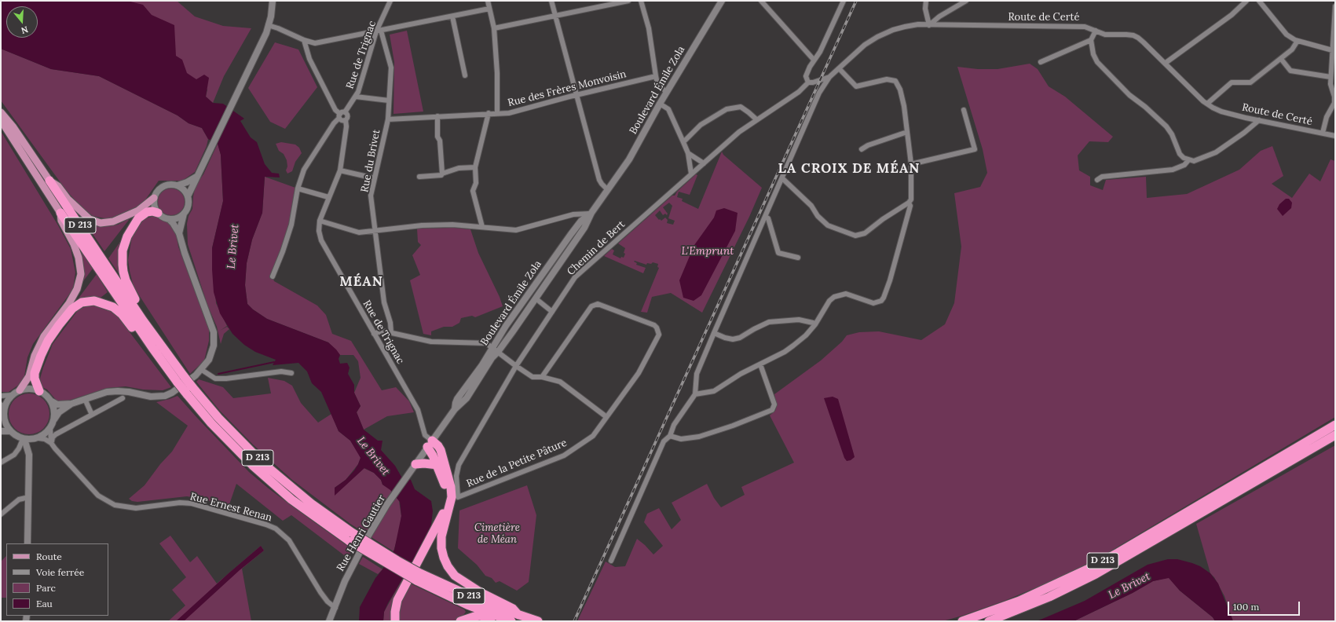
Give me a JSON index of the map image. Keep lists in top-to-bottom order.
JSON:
{
  "streets": {
    "highway": ["D 213"],
    "main road": ["Boulevard Émile Zola", "Rue Henri Gautier"],
    "street": [
      "Route de Certé",
      "Rue de Trignac",
      "Rue des Frères Monvoisin",
      "Rue du Brivet",
      "Chemin de Bert",
      "Rue de la Petite Pâture",
      "Rue Ernest Renan"
    ]
  },
  "crossings": [
    ["Rue de Trignac", "Boulevard Émile Zola"],
    ["Rue de Trignac", "Rue Henri Gautier"],
    ["Rue des Frères Monvoisin", "Rue du Brivet"],
    ["Boulevard Émile Zola", "Rue Henri Gautier"],
    ["Chemin de Bert", "Rue de la Petite Pâture"],
    ["Rue Ernest Renan", "Rue Henri Gautier"]
  ],
  "districts": ["LA CROIX DE MÉAN", "MÉAN"],
  "water": ["Le Brivet", "L'Emprunt"],
  "parks": ["Cimetière de Méan"],
  "legend": [
    "Route",
    "Voie ferrée",
    "Parc",
    "Eau"
  ],
  "scale_bar": "100 m",
  "north": "bottom"
}
